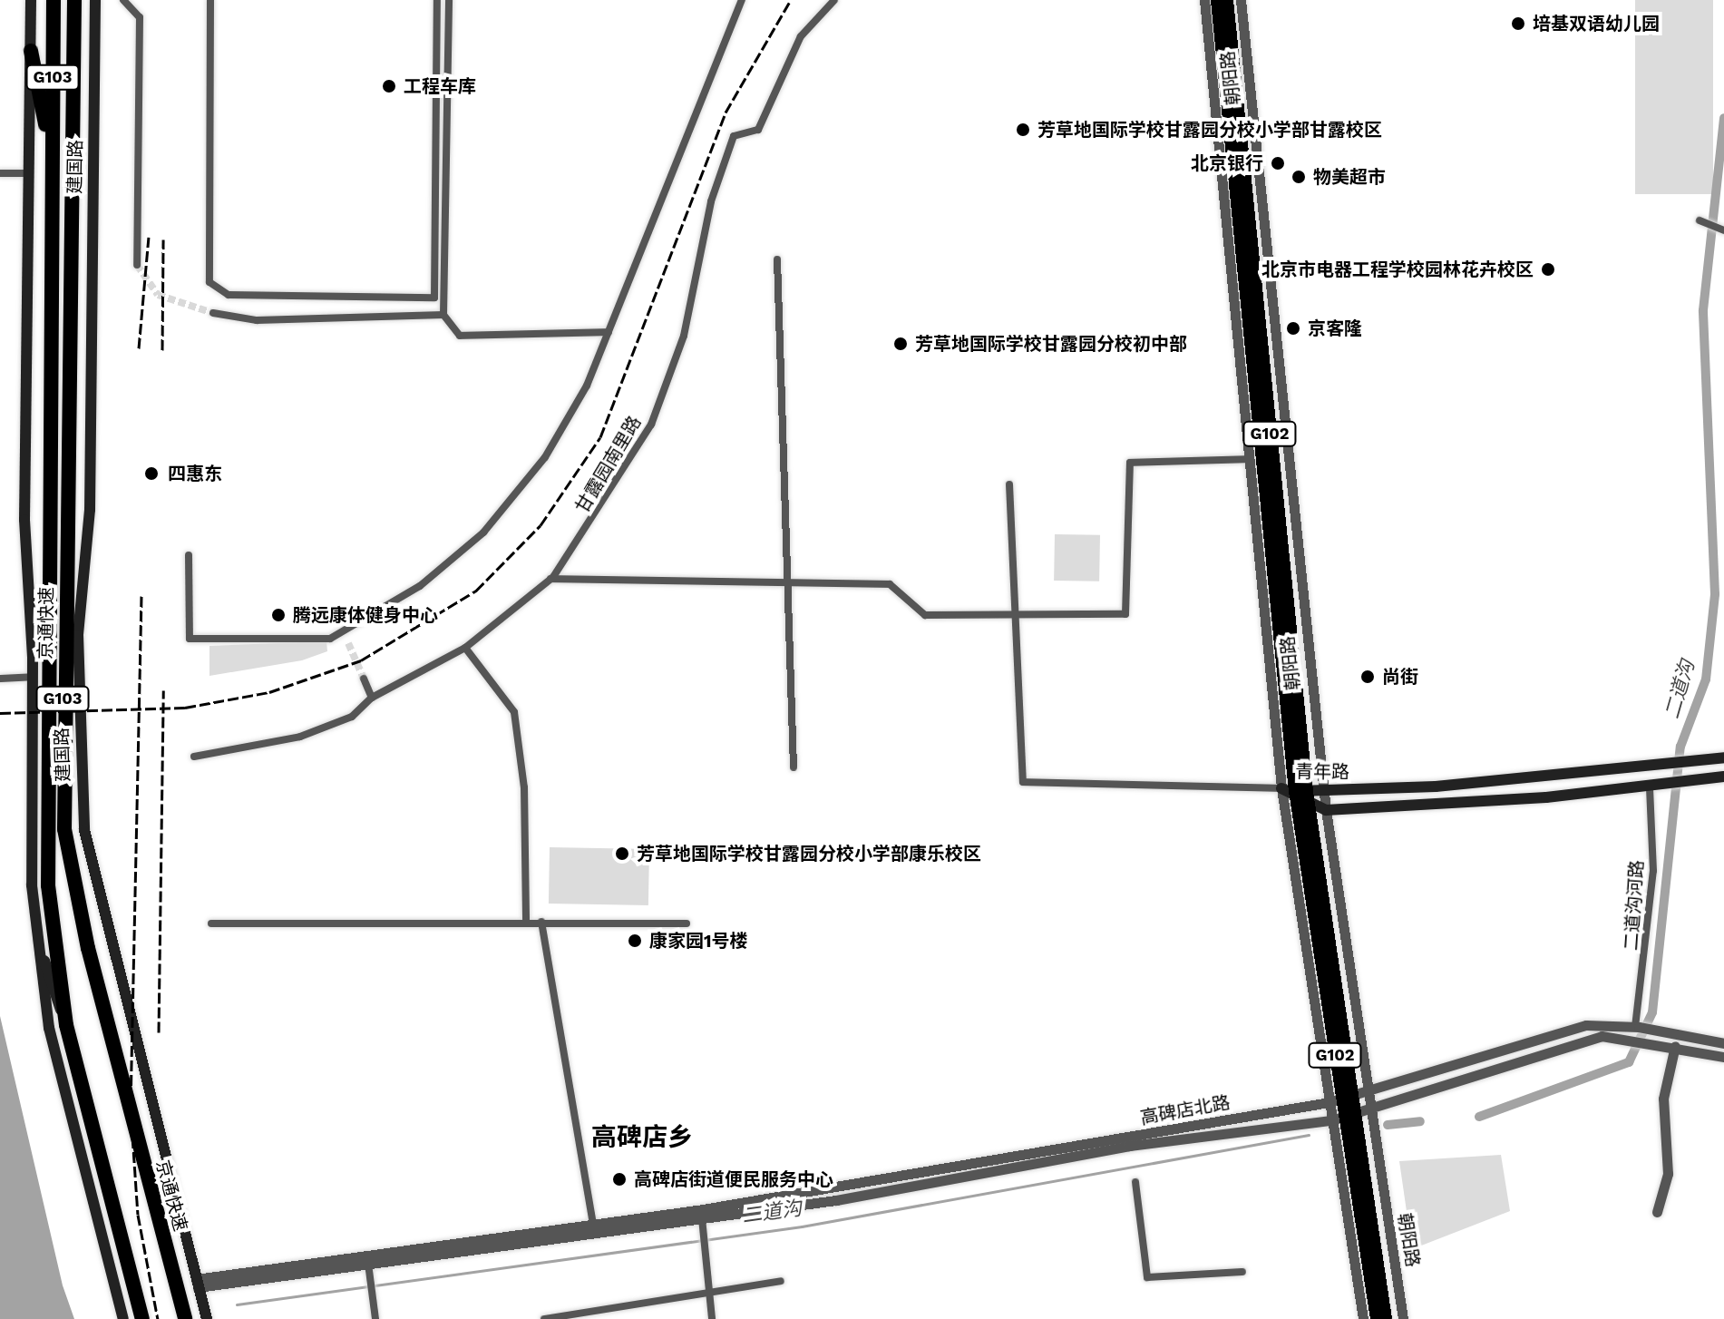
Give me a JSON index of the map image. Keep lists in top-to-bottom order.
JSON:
{
  "streets": {
    "highway": [
      "G103",
      "朝阳路",
      "G102",
      "京通快速"
    ],
    "main road": ["建国路", "青年路"],
    "street": ["甘露园南里路", "二道沟河路", "高碑店北路"]
  },
  "crossings": [
    ["朝阳路", "青年路"],
    ["朝阳路", "高碑店北路"],
    ["青年路", "二道沟河路"],
    ["二道沟河路", "高碑店北路"]
  ],
  "districts": ["高碑店乡"],
  "water": ["二道沟"],
  "places": [
    "培基双语幼儿园",
    "工程车库",
    "芳草地国际学校甘露园分校小学部甘露校区",
    "北京银行",
    "物美超市",
    "北京市电器工程学校园林花卉校区",
    "京客隆",
    "芳草地国际学校甘露园分校初中部",
    "四惠东",
    "腾远康体健身中心",
    "尚街",
    "芳草地国际学校甘露园分校小学部康乐校区",
    "康家园1号楼",
    "高碑店街道便民服务中心"
  ]
}
